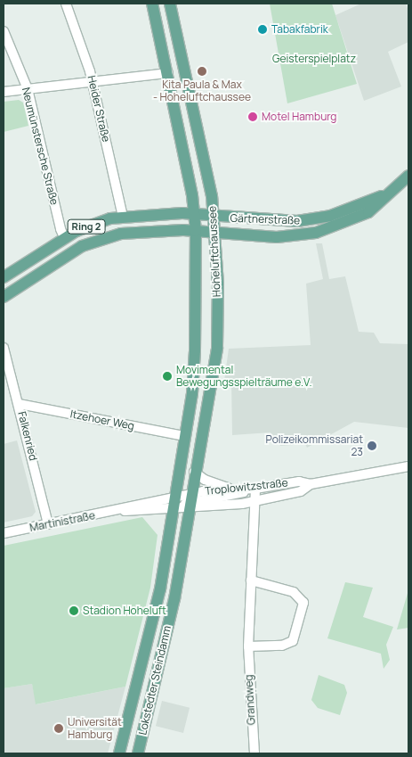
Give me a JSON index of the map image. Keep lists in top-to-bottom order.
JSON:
{
  "streets": {
    "main road": [
      "Gärtnerstraße",
      "Ring 2",
      "Hoheluftchaussee",
      "Lokstedter Steindamm"
    ],
    "street": [
      "Heider Straße",
      "Neumünstersche Straße",
      "Itzehoer Weg",
      "Falkenried",
      "Troplowitzstraße",
      "Martinistraße",
      "Grandweg"
    ]
  },
  "crossings": [
    ["Heider Straße", "Ring 2"],
    ["Neumünstersche Straße", "Ring 2"],
    ["Gärtnerstraße", "Ring 2"],
    ["Gärtnerstraße", "Hoheluftchaussee"],
    ["Ring 2", "Hoheluftchaussee"],
    ["Hoheluftchaussee", "Itzehoer Weg"],
    ["Hoheluftchaussee", "Troplowitzstraße"],
    ["Hoheluftchaussee", "Martinistraße"],
    ["Hoheluftchaussee", "Lokstedter Steindamm"],
    ["Itzehoer Weg", "Falkenried"],
    ["Falkenried", "Martinistraße"],
    ["Troplowitzstraße", "Martinistraße"],
    ["Troplowitzstraße", "Lokstedter Steindamm"],
    ["Troplowitzstraße", "Grandweg"],
    ["Martinistraße", "Lokstedter Steindamm"]
  ],
  "parks": ["Geisterspielplatz"],
  "places": [
    "Tabakfabrik",
    "Kita Paula & Max - Hoheluftchaussee",
    "Motel Hamburg",
    "Movimental Bewegungsspielträume e.V.",
    "Polizeikommissariat 23",
    "Stadion Hoheluft",
    "Universität Hamburg"
  ]
}
